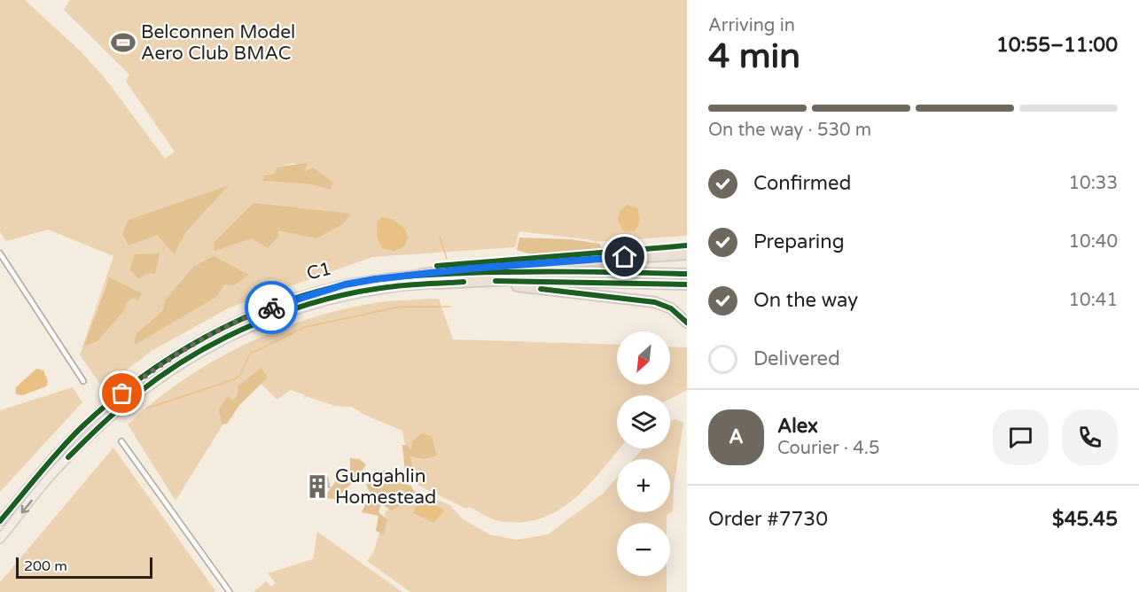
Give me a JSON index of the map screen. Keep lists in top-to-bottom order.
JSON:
{
  "streets": {
    "cycle path": ["C1"]
  },
  "places": {
    "sports": ["Belconnen Model Aero Club BMAC"],
    "building": ["Gungahlin Homestead"]
  },
  "scale_bar": "200 m",
  "north": "bottom left",
  "page": {
    "heading": ["4 min", "Arriving in", "10:55–11:00"],
    "panel": [
      "Alex",
      "Courier · 4.5",
      "Order #7730",
      "$45.45"
    ],
    "bar": "On the way · 530 m",
    "list": [
      ["Confirmed", "10:33"],
      ["Preparing", "10:40"],
      ["On the way", "10:41"],
      "Delivered"
    ],
    "map_buttons": ["+", "−"],
    "round": "A",
    "scale": "200 m"
  }
}
